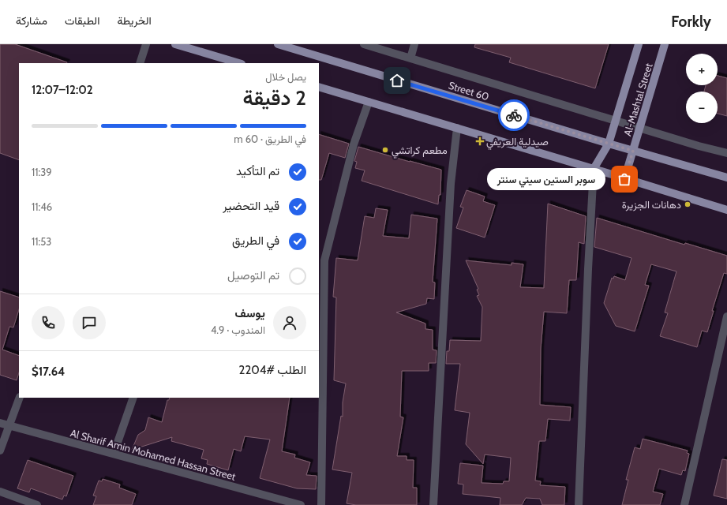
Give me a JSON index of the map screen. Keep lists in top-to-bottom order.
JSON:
{
  "streets": {
    "main road": ["Street 60", "Al-Mashtal Street"],
    "street": ["Al Sharif Amin Mohamed Hassan Street"]
  },
  "crossings": [
    ["Street 60", "Al-Mashtal Street"]
  ],
  "places": {
    "health": ["صيدلية العريفي"],
    "other": ["مطعم كراتشي", "سوبر الستين سيتي سنتر", "دهانات الجزيرة"]
  },
  "page": {
    "header": "Forkly",
    "nav": ["الخريطة", "الطبقات", "مشاركة"],
    "map_buttons": ["+", "−"],
    "heading": ["2 دقيقة", "يصل خلال", "12:02–12:07"],
    "panel": [
      "يوسف",
      "المندوب · 4.9",
      "الطلب #2204",
      "$17.64"
    ],
    "bar": "في الطريق · 60 m",
    "list": [
      ["تم التأكيد", "11:39"],
      ["قيد التحضير", "11:46"],
      ["في الطريق", "11:53"],
      "تم التوصيل"
    ],
    "bubble": "سوبر الستين سيتي سنتر"
  }
}
